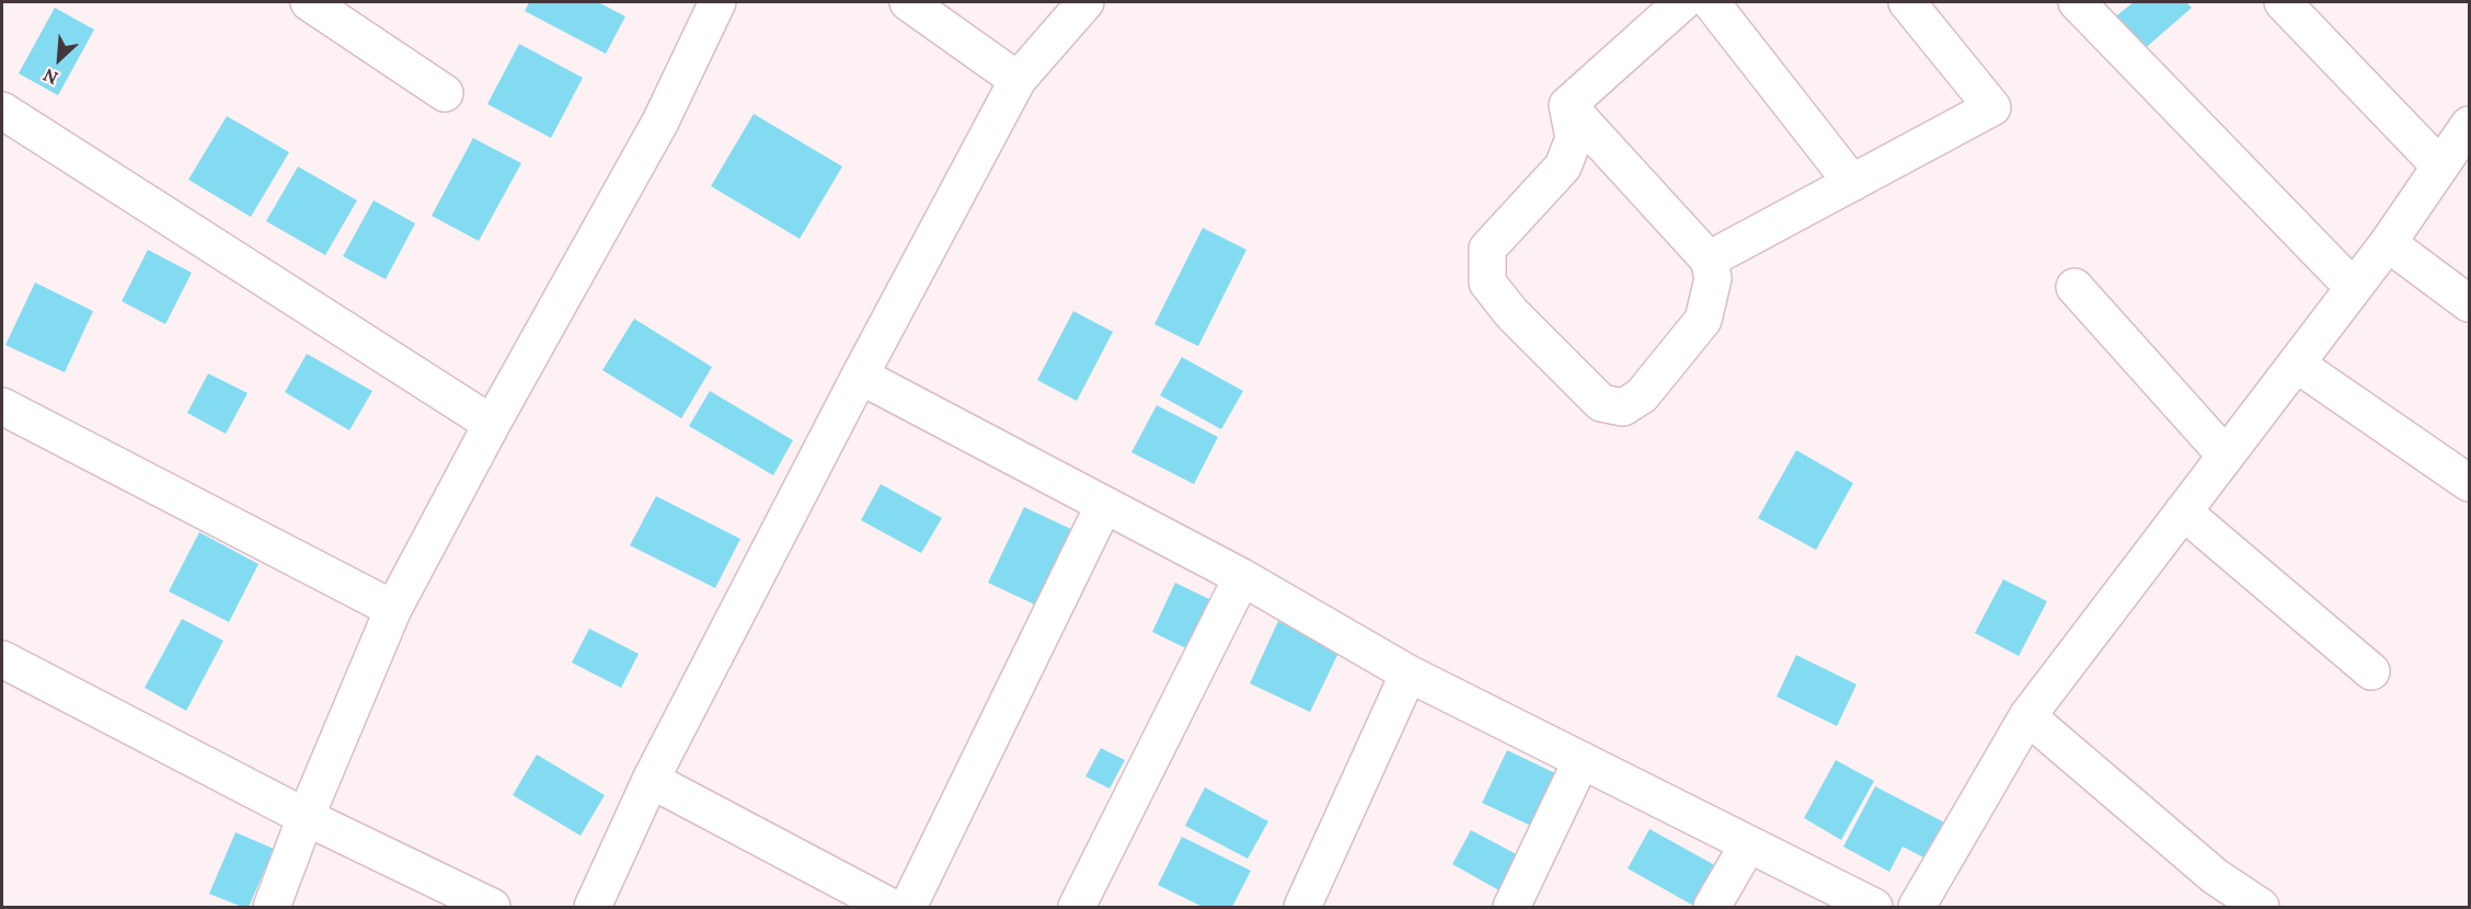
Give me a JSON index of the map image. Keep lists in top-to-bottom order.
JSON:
{
  "north": "bottom left"
}
